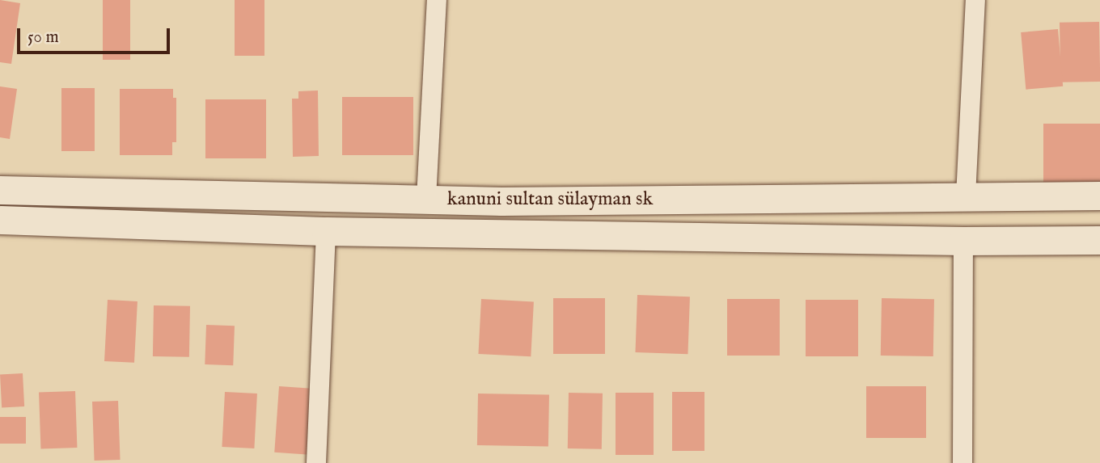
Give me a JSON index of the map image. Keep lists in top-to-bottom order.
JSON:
{
  "streets": {
    "main road": ["kanuni sultan sülayman sk"]
  },
  "scale_bar": "50 m"
}
